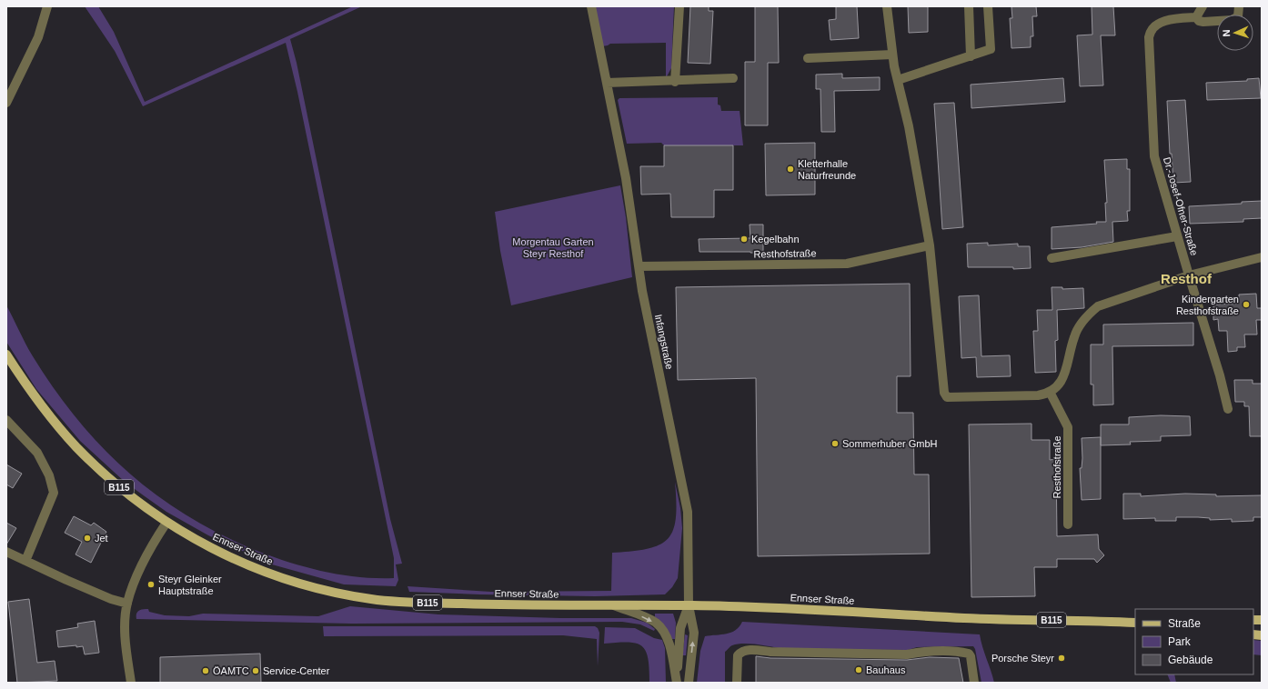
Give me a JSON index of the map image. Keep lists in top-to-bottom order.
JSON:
{
  "streets": {
    "main road": ["B115", "Ennser Straße"],
    "street": ["Dr.-Josef-Ofner-Straße", "Resthofstraße", "Infangstraße"]
  },
  "crossings": [
    ["Resthofstraße", "Infangstraße"],
    ["Infangstraße", "Ennser Straße"]
  ],
  "districts": ["Resthof"],
  "parks": ["Morgentau Garten Steyr Resthof"],
  "places": [
    "Kletterhalle Naturfreunde",
    "Kegelbahn",
    "Kindergarten Resthofstraße",
    "Sommerhuber GmbH",
    "Jet",
    "Steyr Gleinker Hauptstraße",
    "Porsche Steyr",
    "Bauhaus",
    "ÖAMTC",
    "Service-Center"
  ],
  "legend": ["Straße", "Park", "Gebäude"],
  "north": "left"
}
